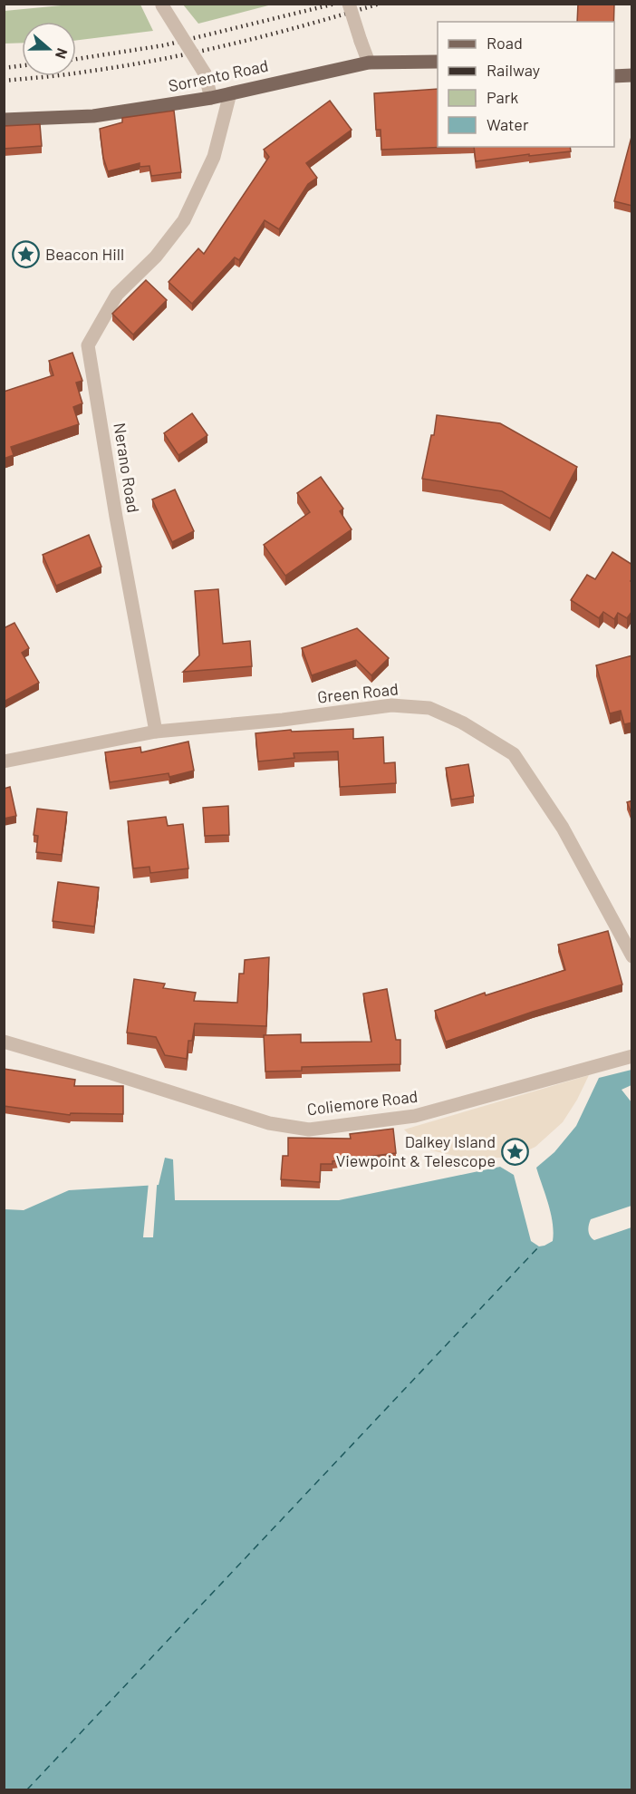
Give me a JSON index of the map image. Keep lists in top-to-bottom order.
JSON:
{
  "streets": {
    "main road": ["Sorrento Road"],
    "street": ["Nerano Road", "Green Road", "Coliemore Road"]
  },
  "crossings": [
    ["Sorrento Road", "Nerano Road"],
    ["Nerano Road", "Green Road"]
  ],
  "places": {
    "place": ["Beacon Hill", "Dalkey Island Viewpoint & Telescope"]
  },
  "legend": [
    "Road",
    "Railway",
    "Park",
    "Water"
  ],
  "north": "right"
}
